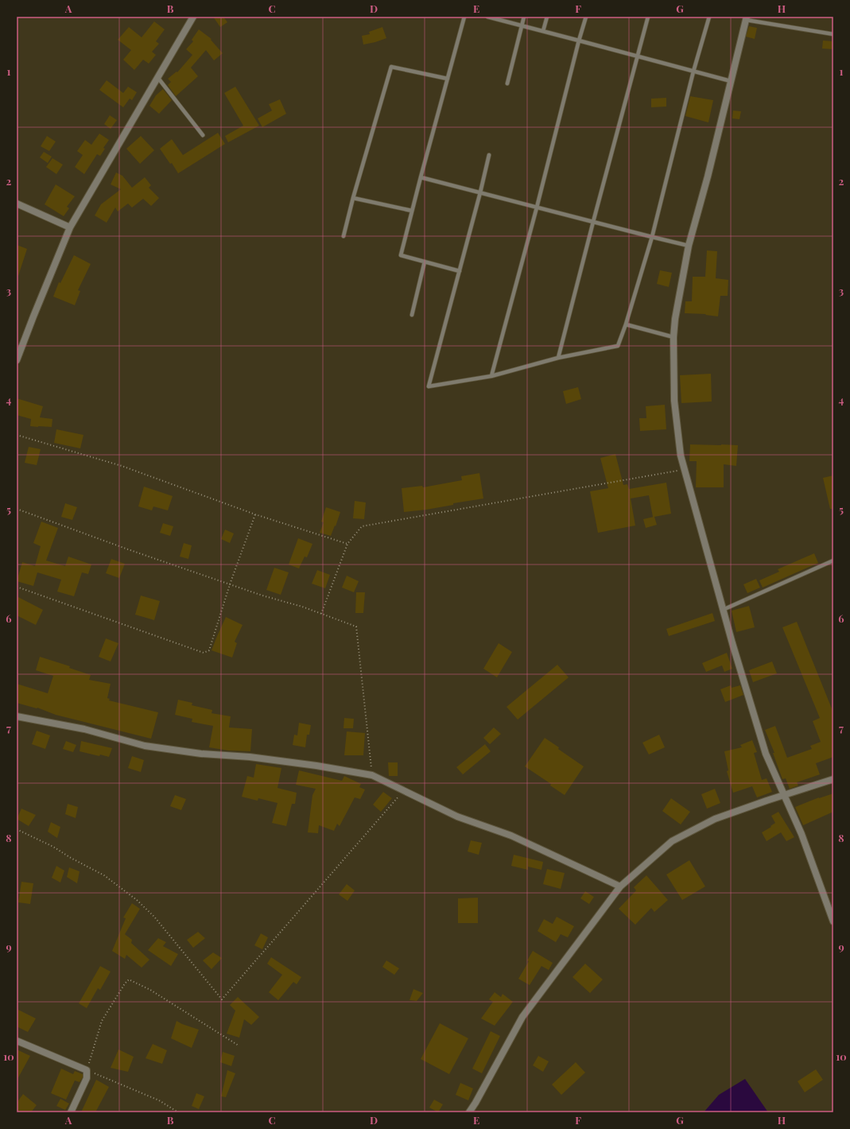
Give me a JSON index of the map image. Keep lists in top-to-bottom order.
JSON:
{
  "grid": {
    "columns": [
      "A",
      "B",
      "C",
      "D",
      "E",
      "F",
      "G",
      "H"
    ],
    "rows": [
      "1",
      "2",
      "3",
      "4",
      "5",
      "6",
      "7",
      "8",
      "9",
      "10"
    ]
  }
}
